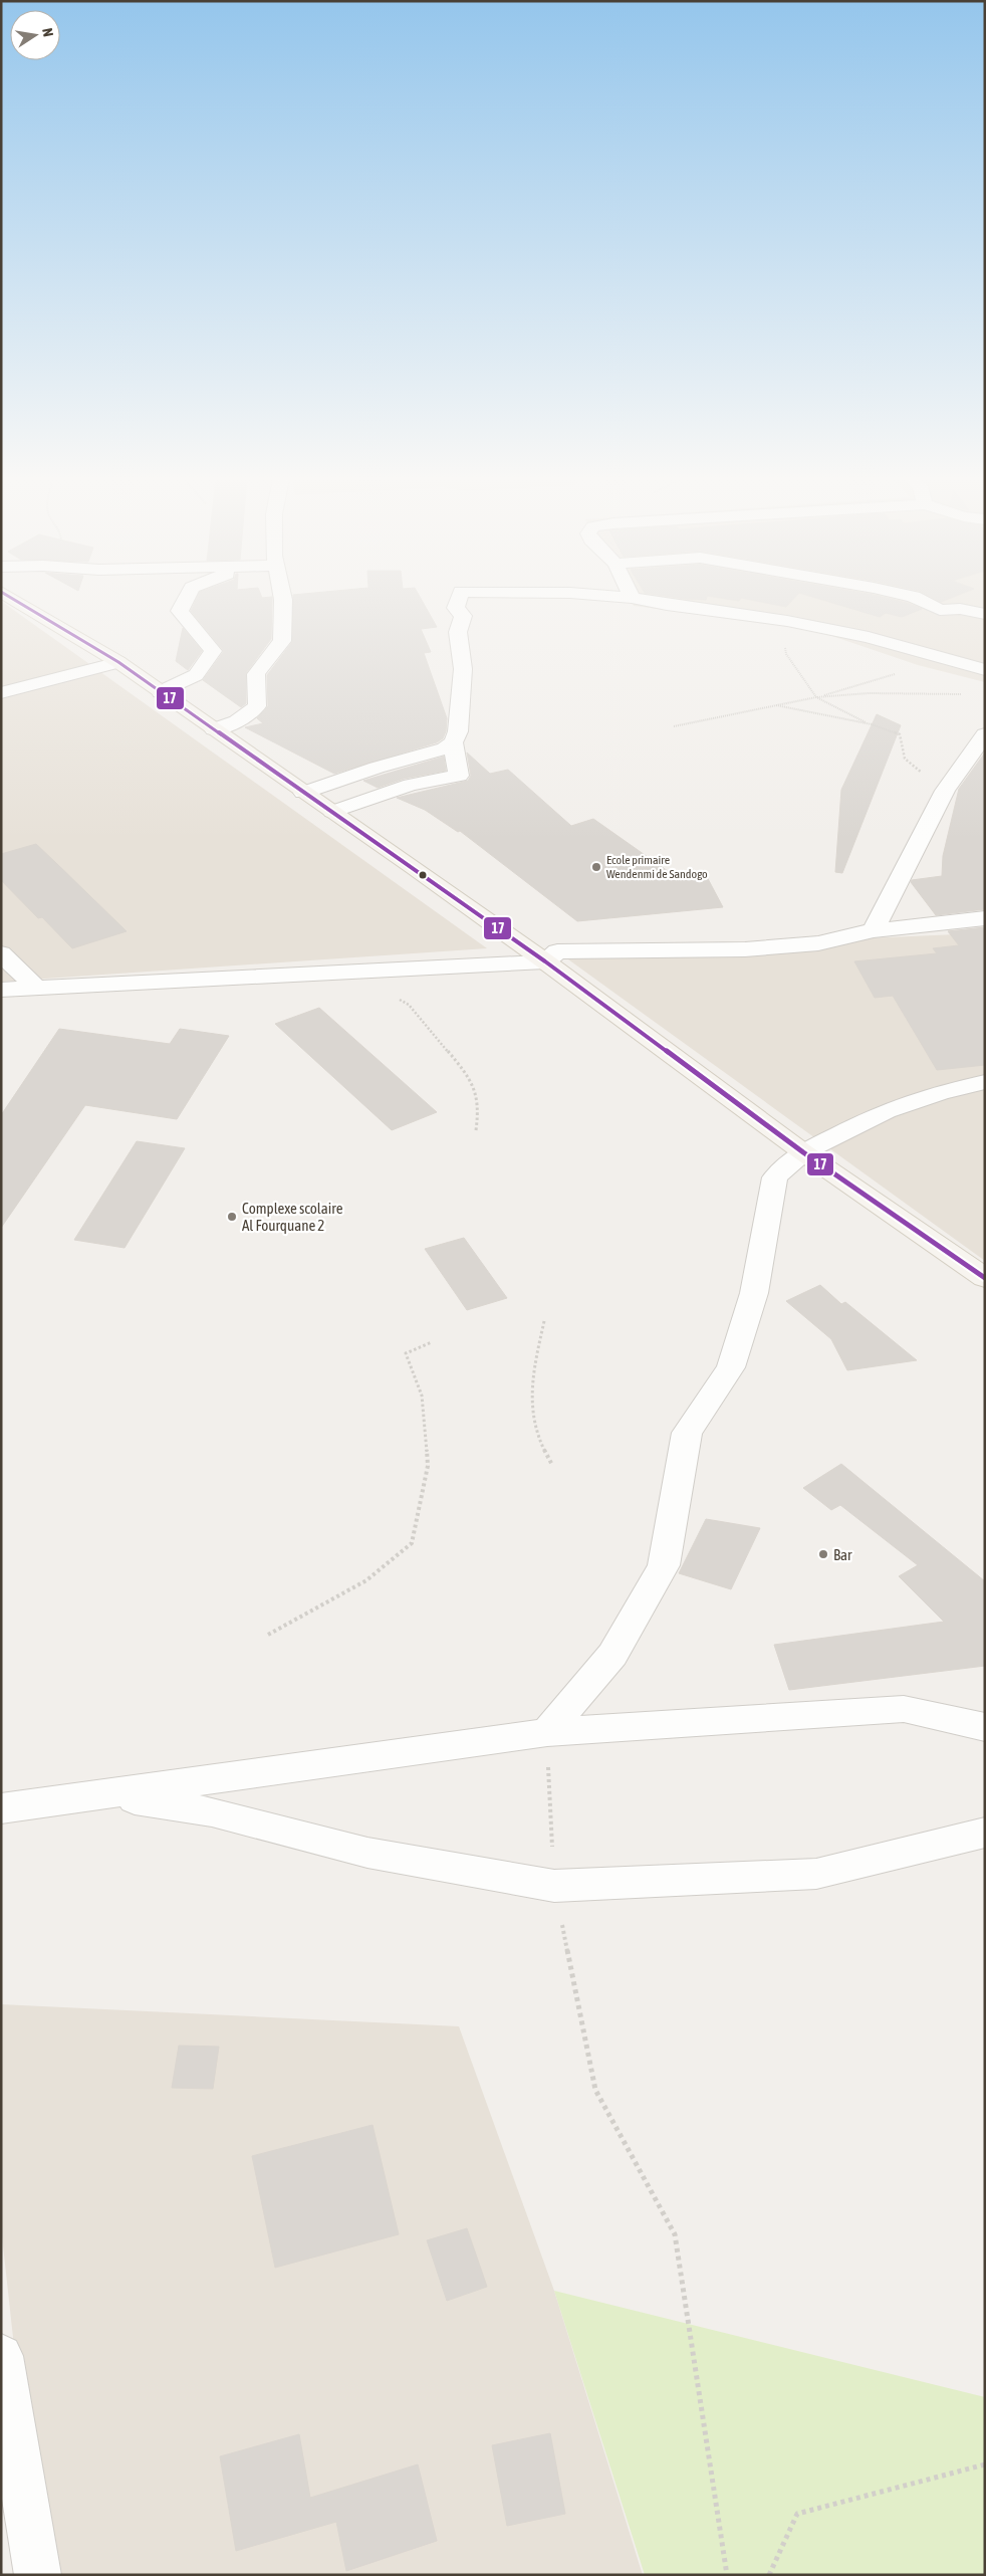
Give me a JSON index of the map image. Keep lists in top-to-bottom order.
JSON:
{
  "places": ["Ecole primaire Wendenmi de Sandogo", "Complexe scolaire Al Fourquane 2", "Bar"],
  "lines": ["transit line 17"],
  "north": "right"
}
